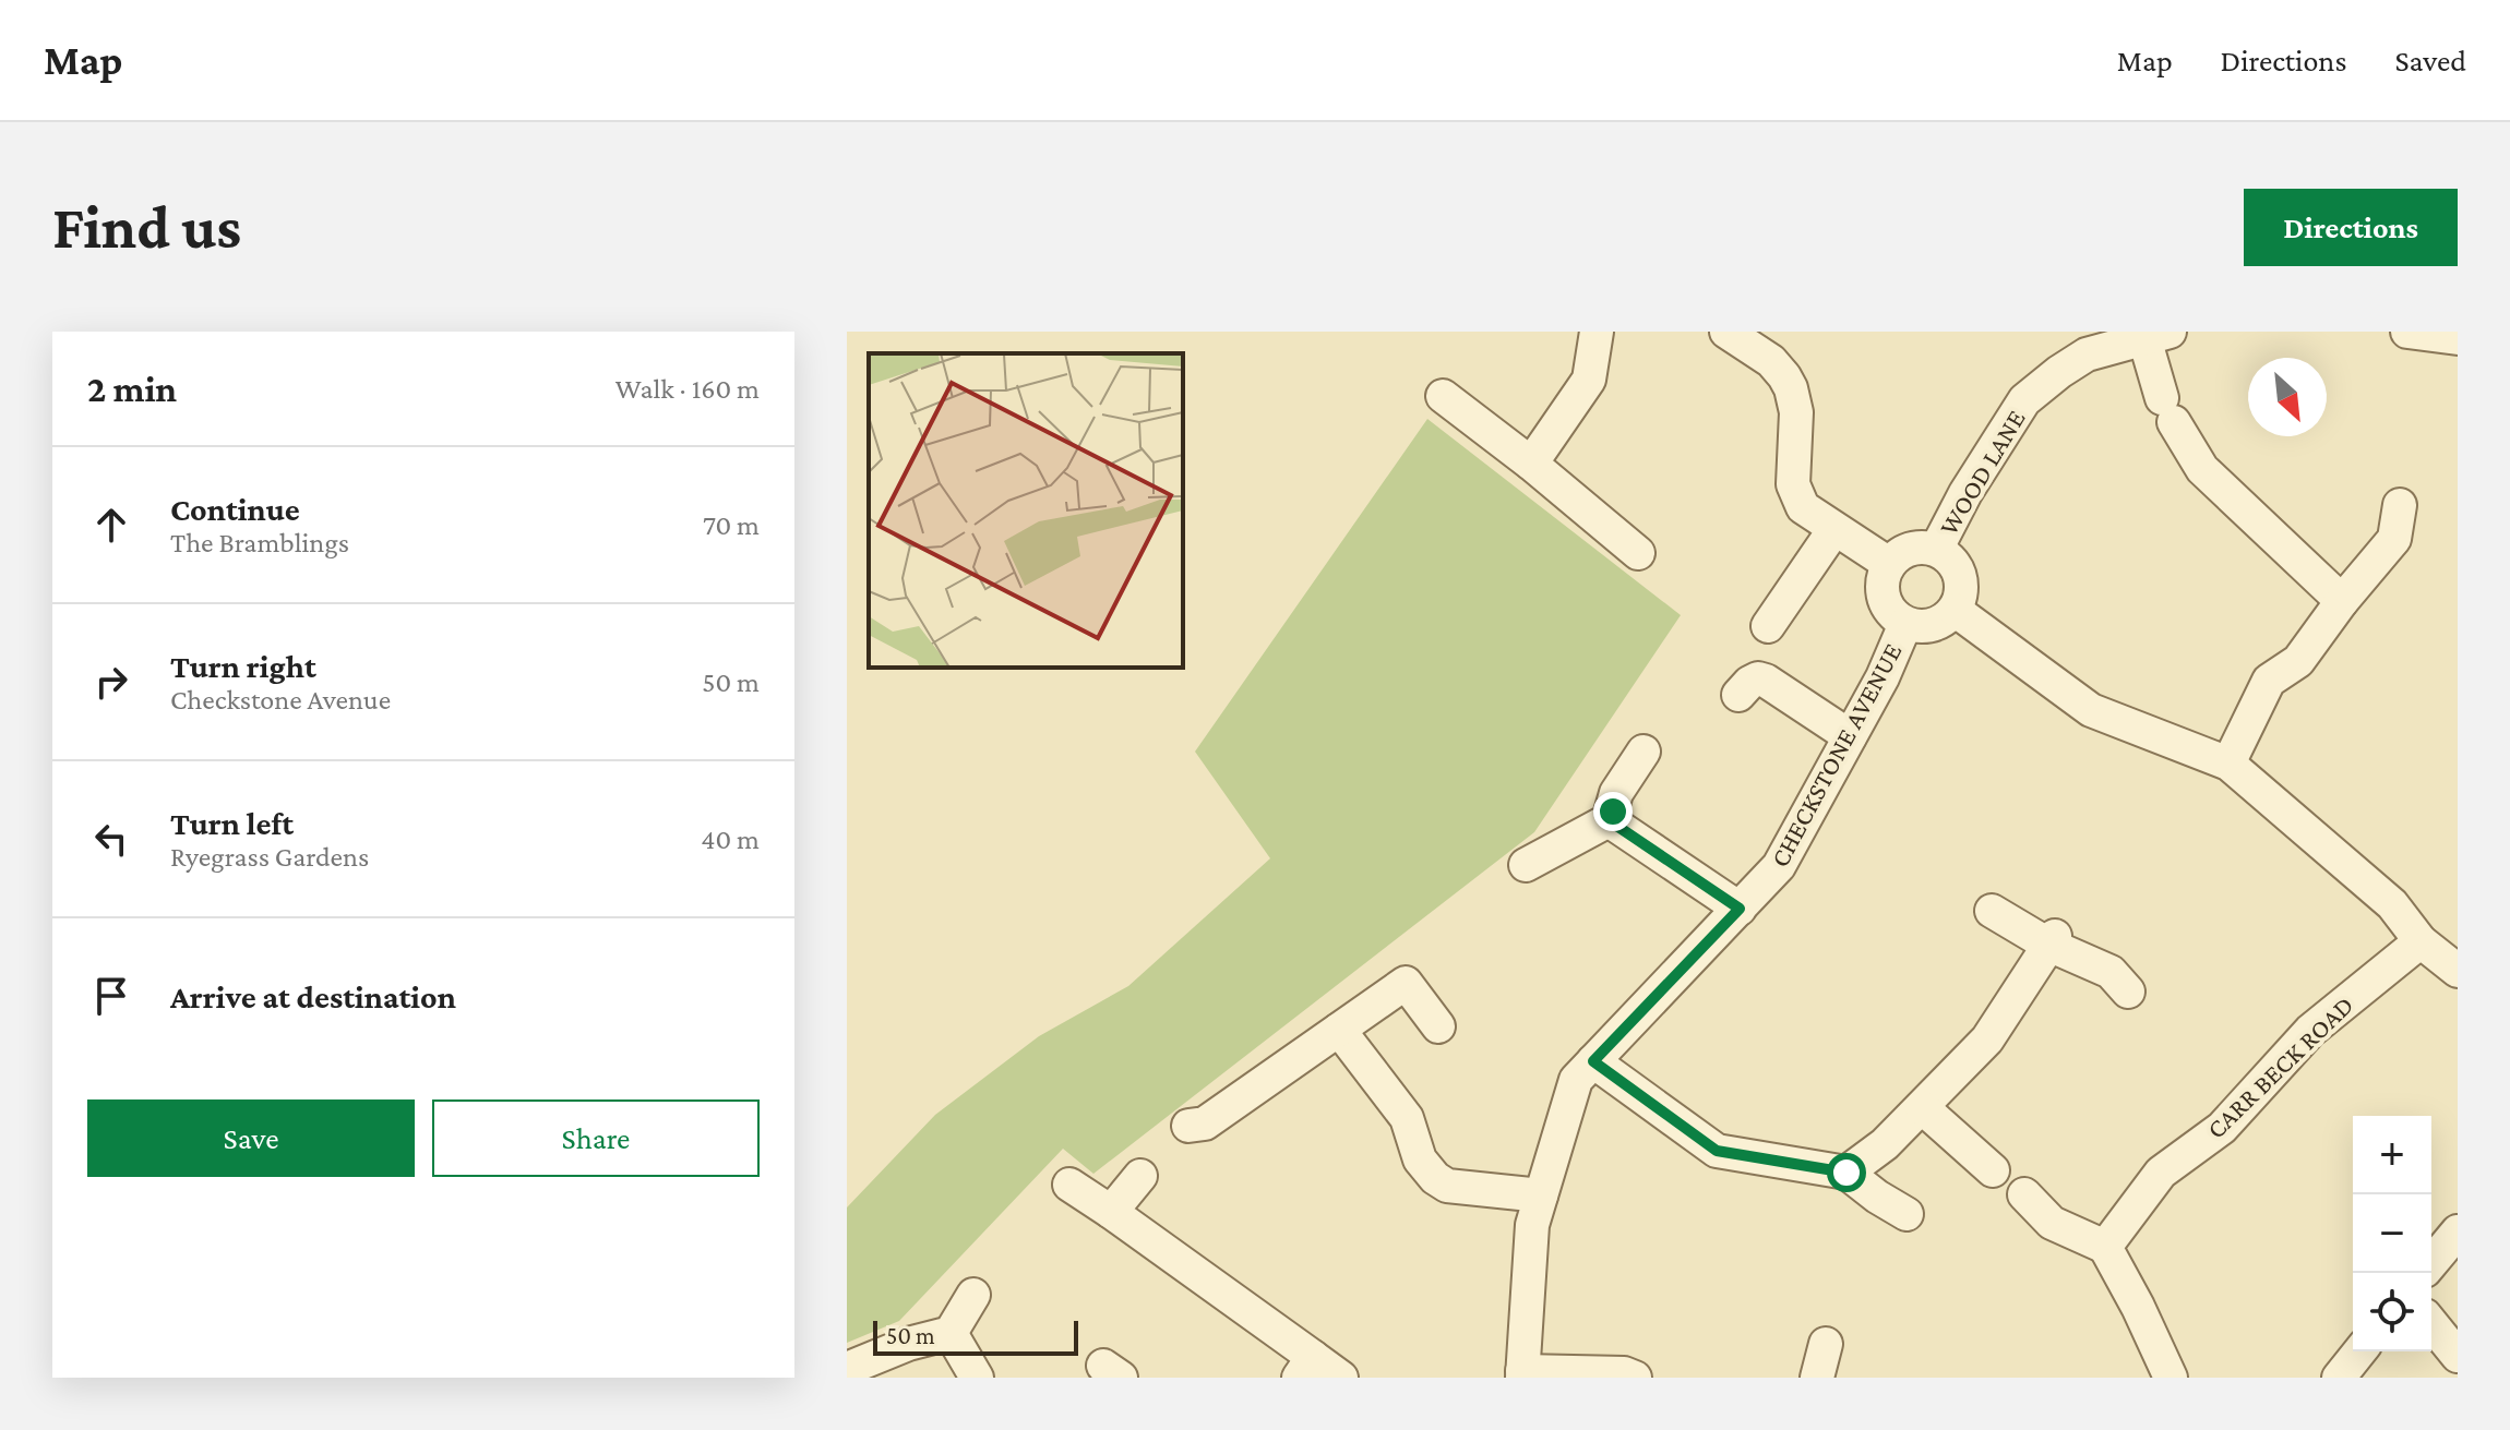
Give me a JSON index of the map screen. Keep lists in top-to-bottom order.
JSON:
{
  "streets": {
    "street": ["WOOD LANE", "CHECKSTONE AVENUE", "CARR BECK ROAD"]
  },
  "crossings": [
    ["WOOD LANE", "CHECKSTONE AVENUE"]
  ],
  "scale_bar": "50 m",
  "north": "bottom right",
  "page": {
    "header": "Map",
    "nav": ["Map", "Directions", "Saved"],
    "buttons": [
      "Directions",
      ["Save", "Share"]
    ],
    "title": "Find us",
    "heading": ["2 min", "Walk · 160 m"],
    "list": [
      ["Continue", "The Bramblings", "70 m"],
      ["Turn right", "Checkstone Avenue", "50 m"],
      ["Turn left", "Ryegrass Gardens", "40 m"],
      "Arrive at destination"
    ],
    "map_buttons": ["+", "−"],
    "scale": "50 m"
  }
}
